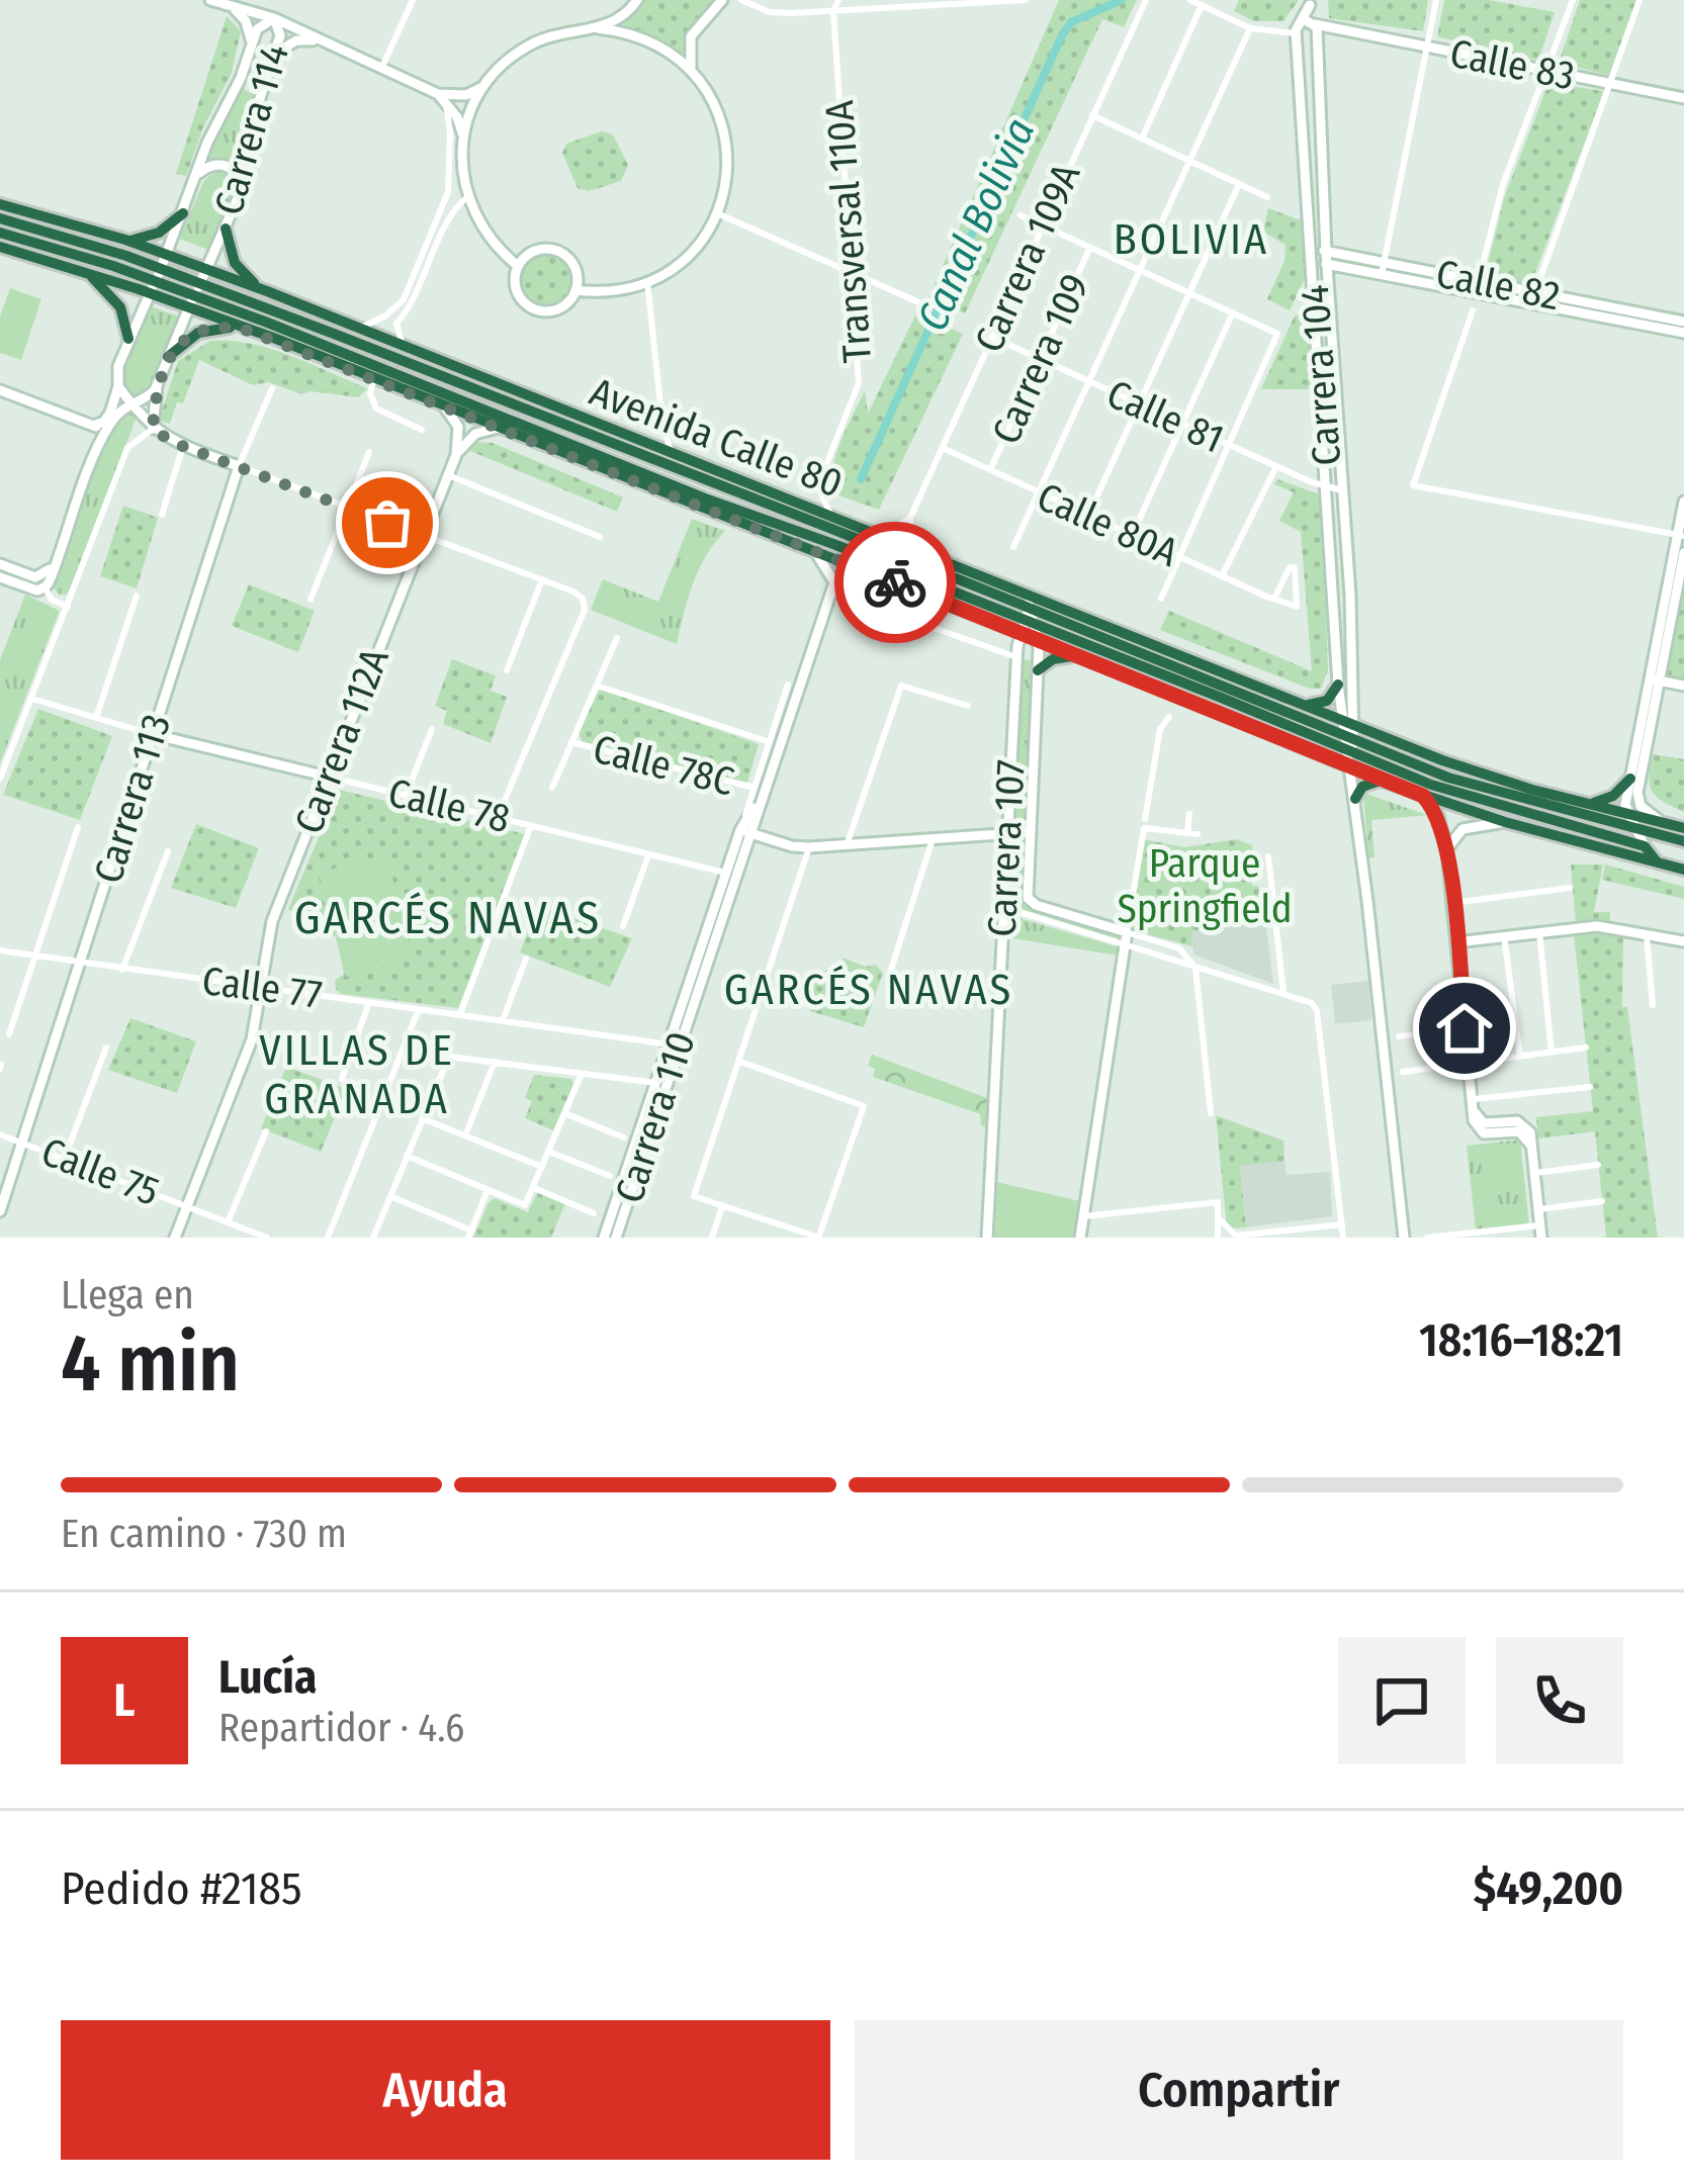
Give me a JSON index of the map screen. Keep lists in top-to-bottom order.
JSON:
{
  "streets": {
    "highway": ["Avenida Calle 80"],
    "street": [
      "Calle 83",
      "Carrera 114",
      "Transversal 110A",
      "Carrera 109A",
      "Calle 82",
      "Carrera 109",
      "Carrera 104",
      "Calle 81",
      "Calle 80A",
      "Carrera 112A",
      "Calle 78C",
      "Carrera 113",
      "Calle 78",
      "Carrera 107",
      "Calle 77",
      "Carrera 110",
      "Calle 75"
    ]
  },
  "crossings": [
    ["Calle 83", "Carrera 104"],
    ["Carrera 114", "Avenida Calle 80"],
    ["Transversal 110A", "Avenida Calle 80"],
    ["Carrera 109A", "Calle 81"],
    ["Carrera 109A", "Calle 80A"],
    ["Calle 82", "Carrera 104"],
    ["Carrera 109", "Calle 81"],
    ["Carrera 109", "Calle 80A"],
    ["Carrera 104", "Calle 81"],
    ["Carrera 104", "Avenida Calle 80"],
    ["Avenida Calle 80", "Carrera 107"],
    ["Carrera 112A", "Calle 78"],
    ["Carrera 112A", "Calle 77"],
    ["Carrera 112A", "Calle 75"],
    ["Calle 78C", "Carrera 110"],
    ["Carrera 113", "Calle 78"],
    ["Carrera 113", "Calle 77"],
    ["Carrera 113", "Calle 75"],
    ["Calle 78", "Carrera 110"],
    ["Calle 77", "Carrera 110"]
  ],
  "districts": [
    "BOLIVIA",
    "GARCÉS NAVAS",
    "GARCÉS NAVAS",
    "VILLAS DE GRANADA"
  ],
  "water": ["Canal Bolivia"],
  "parks": ["Parque Springfield"],
  "page": {
    "heading": ["4 min", "Llega en", "18:16–18:21"],
    "panel": [
      "Lucía",
      "Repartidor · 4.6",
      "Pedido #2185",
      "$49,200"
    ],
    "bar": "En camino · 730 m",
    "round": "L",
    "buttons": ["Ayuda", "Compartir"]
  }
}
